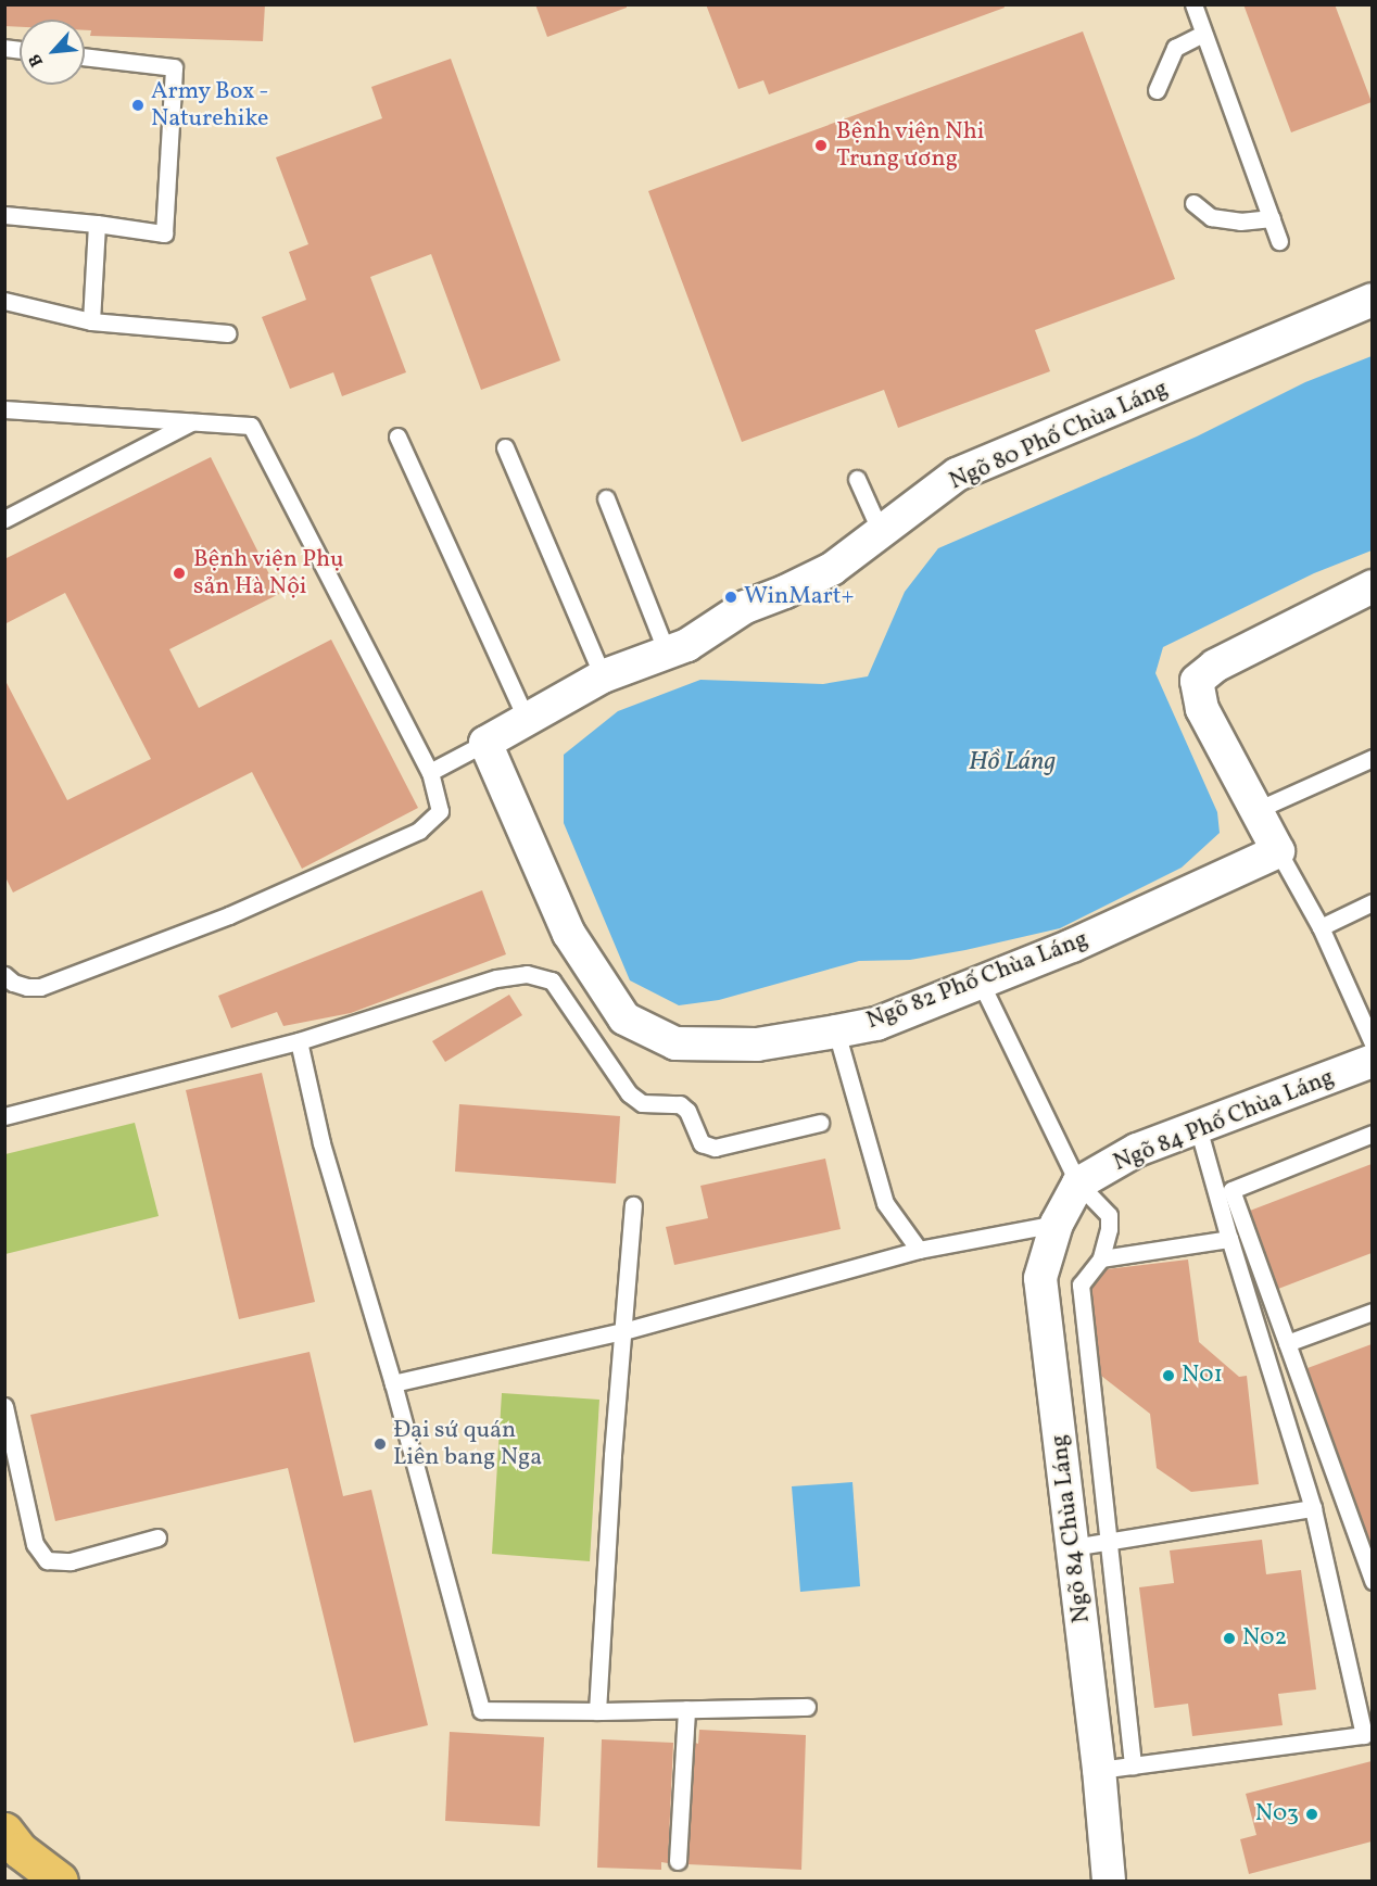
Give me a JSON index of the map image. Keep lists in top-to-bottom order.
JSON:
{
  "streets": {
    "street": [
      "Ngõ 80 Phố Chùa Láng",
      "Ngõ 82 Phố Chùa Láng",
      "Ngõ 84 Phố Chùa Láng",
      "Ngõ 84 Chùa Láng"
    ]
  },
  "crossings": [
    ["Ngõ 80 Phố Chùa Láng", "Ngõ 82 Phố Chùa Láng"],
    ["Ngõ 84 Phố Chùa Láng", "Ngõ 84 Chùa Láng"]
  ],
  "water": ["Hồ Láng"],
  "places": [
    "Army Box - Naturehike",
    "Bệnh viện Nhi Trung ương",
    "Bệnh viện Phụ sản Hà Nội",
    "WinMart+",
    "N01",
    "Đại sứ quán Liên bang Nga",
    "N02",
    "N03"
  ],
  "north": "bottom left"
}
